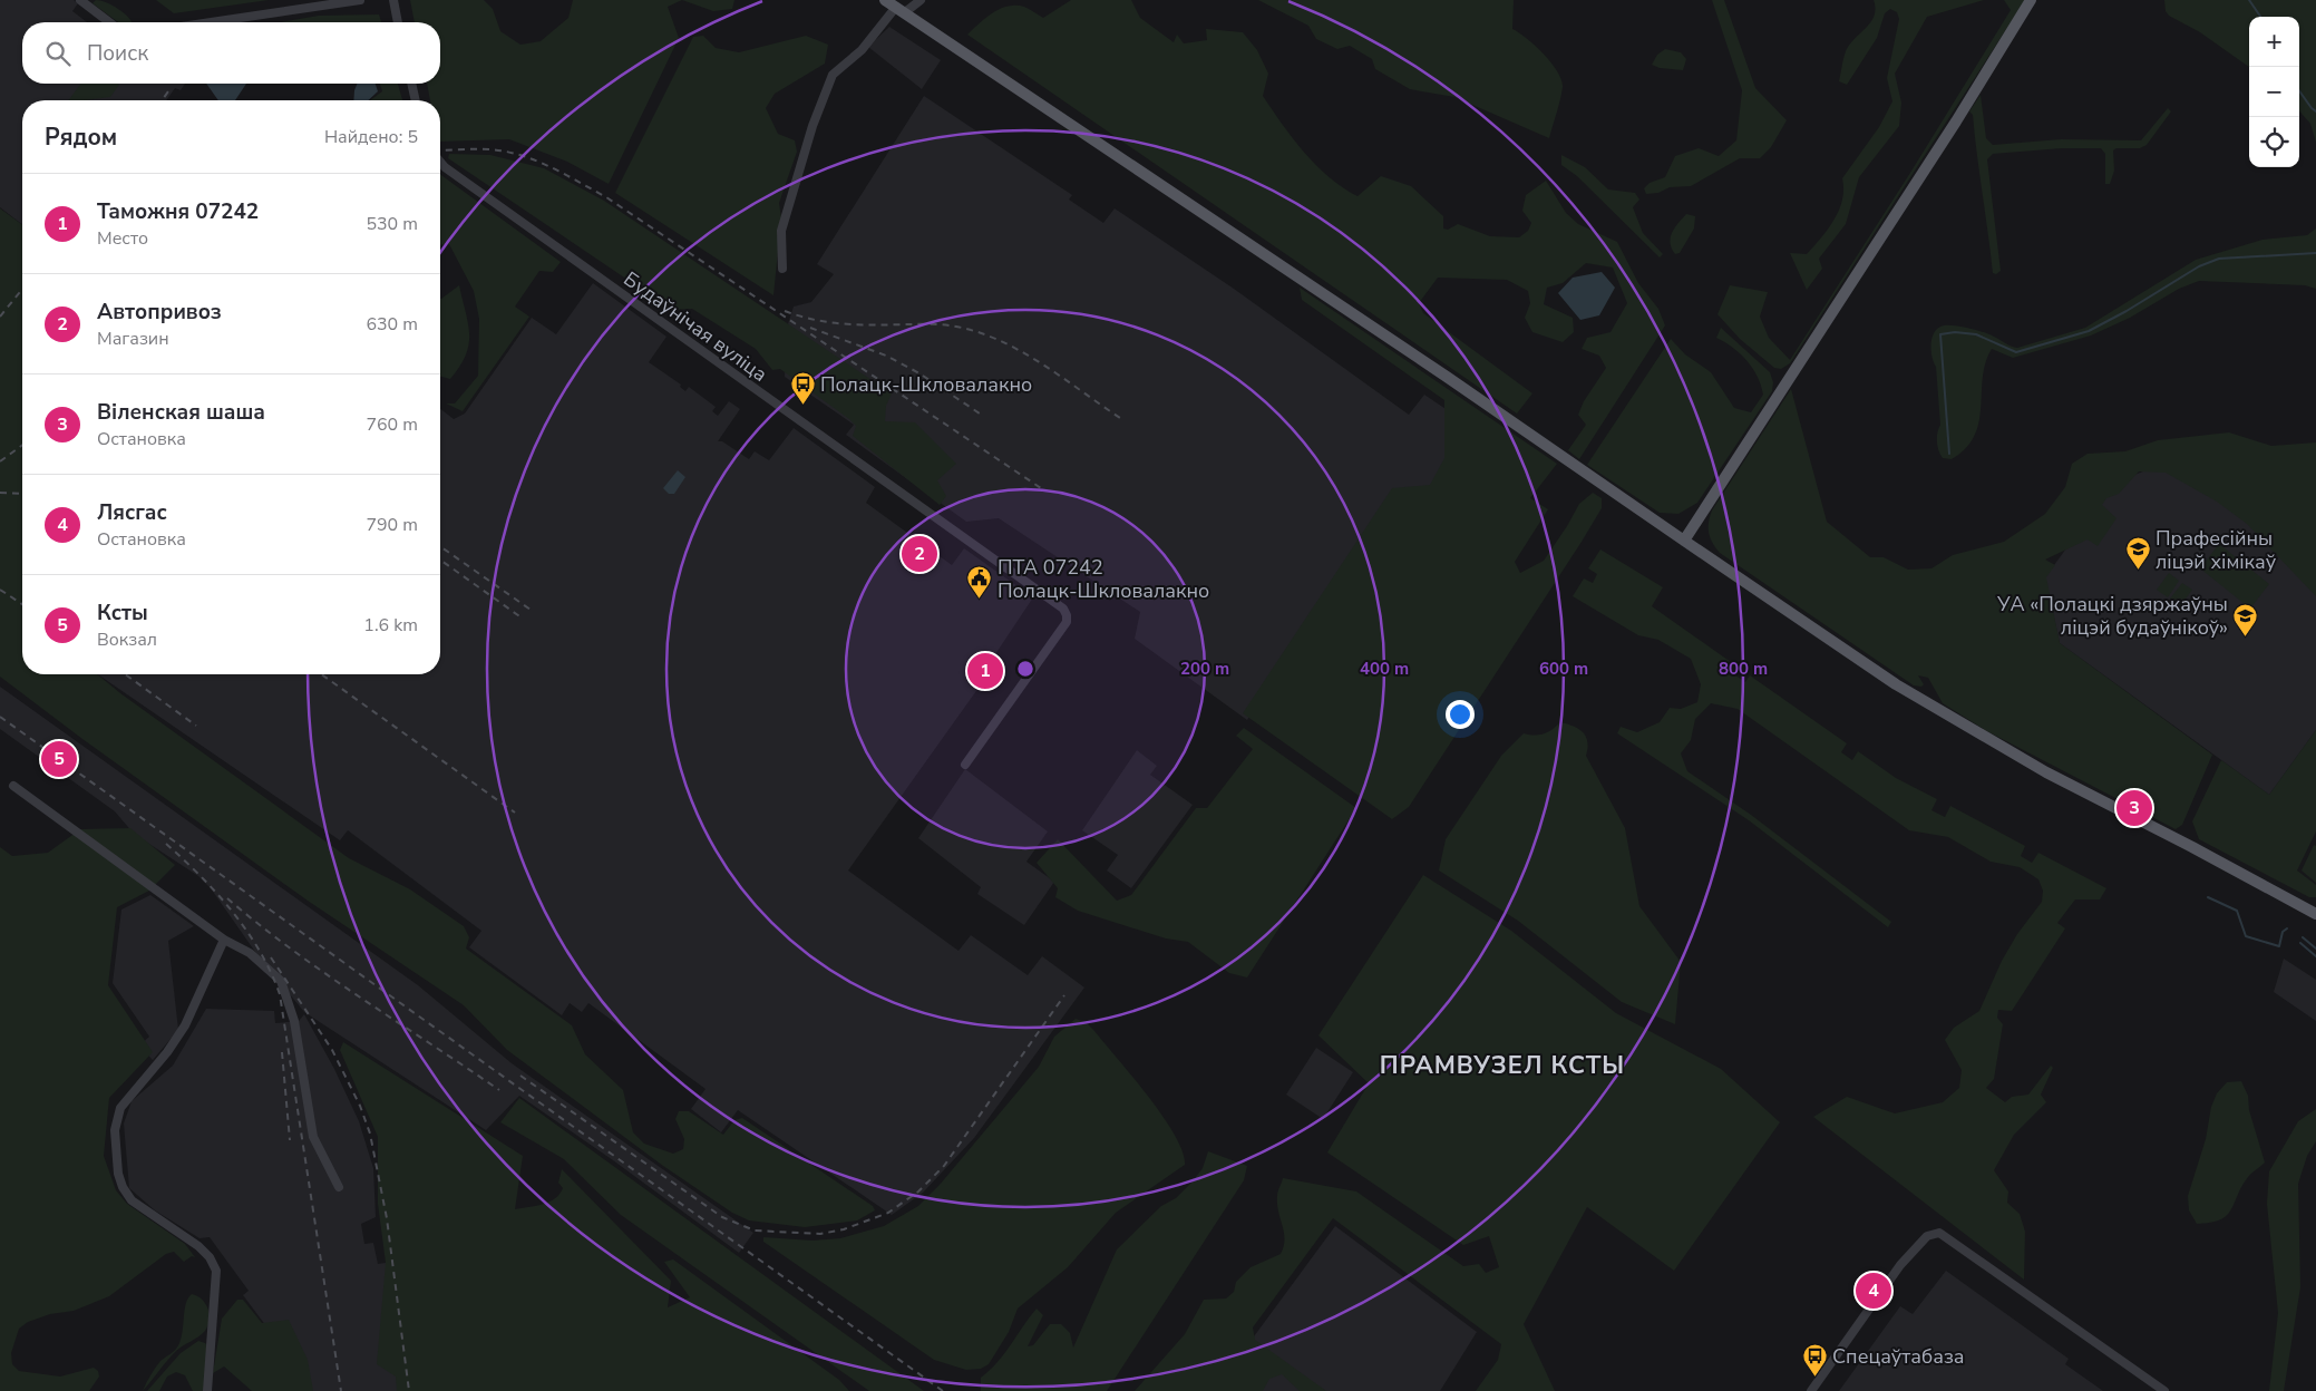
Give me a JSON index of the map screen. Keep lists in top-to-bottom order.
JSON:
{
  "streets": {
    "street": ["Будаўнічая вуліца"]
  },
  "districts": ["ПРАМВУЗЕЛ КСТЫ"],
  "places": {
    "bus stop": ["Полацк-Шкловалакно", "Спецаўтабаза"],
    "school or university": ["Прафесійны ліцэй хімікаў", "УА «Полацкі дзяржаўны ліцэй будаўнікоў»"],
    "public building": ["ПТА 07242 Полацк-Шкловалакно"]
  },
  "page": {
    "map_buttons": ["+", "−"],
    "search": "Поиск",
    "heading": ["Рядом", "Найдено: 5"],
    "list": [
      {
        "mark": "1",
        "name": "Таможня 07242",
        "note": "Место",
        "value": "530 m"
      },
      {
        "mark": "2",
        "name": "Автопривоз",
        "note": "Магазин",
        "value": "630 m"
      },
      {
        "mark": "3",
        "name": "Віленская шаша",
        "note": "Остановка",
        "value": "760 m"
      },
      {
        "mark": "4",
        "name": "Лясгас",
        "note": "Остановка",
        "value": "790 m"
      },
      {
        "mark": "5",
        "name": "Ксты",
        "note": "Вокзал",
        "value": "1.6 km"
      }
    ],
    "pins": [
      "2",
      "1",
      "5",
      "3",
      "4"
    ]
  },
  "rings": [
    "200 m",
    "400 m",
    "600 m",
    "800 m"
  ]
}
